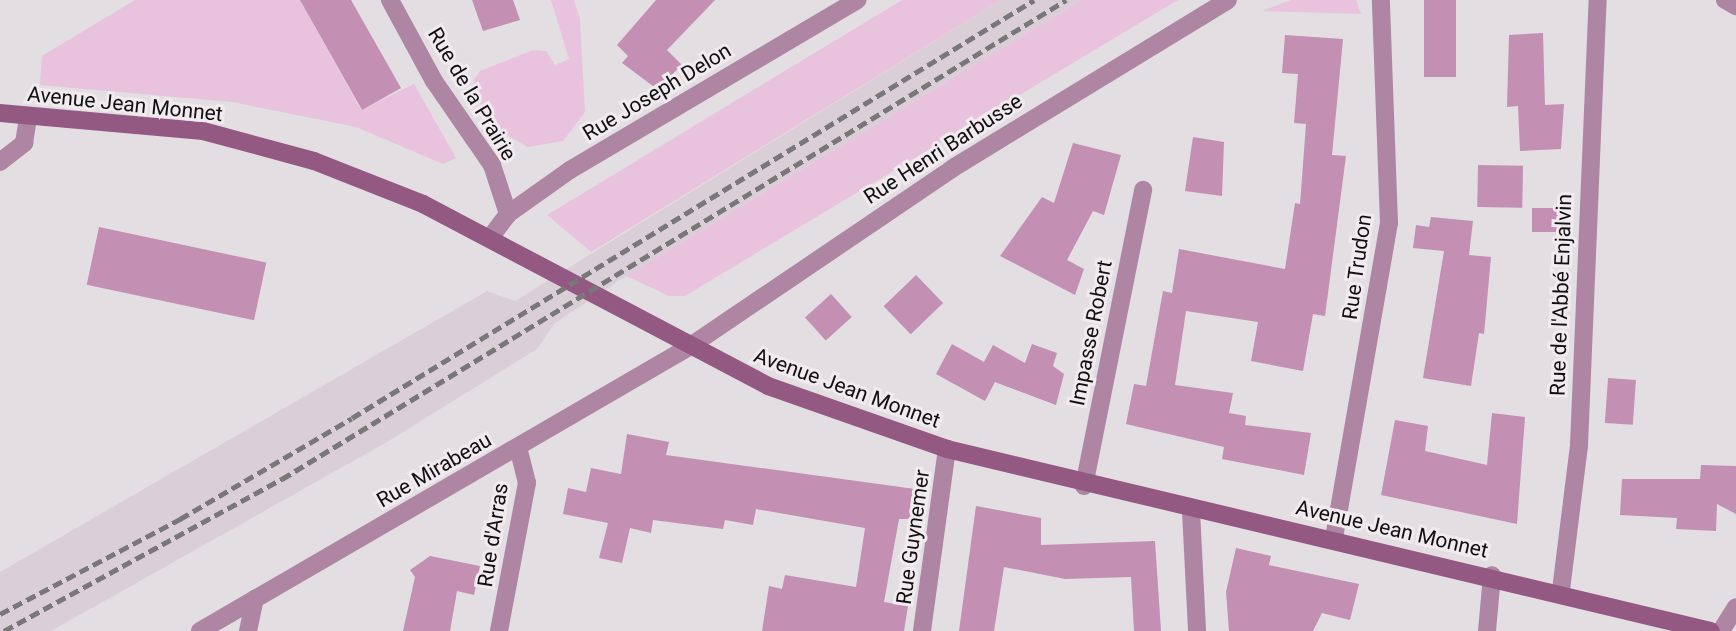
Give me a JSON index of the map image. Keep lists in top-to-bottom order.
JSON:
{
  "streets": {
    "main road": ["Avenue Jean Monnet"],
    "street": [
      "Rue Joseph Delon",
      "Rue de la Prairie",
      "Rue Henri Barbusse",
      "Rue Trudon",
      "Rue de l'Abbé Enjalvin",
      "Impasse Robert",
      "Rue Mirabeau",
      "Rue d'Arras",
      "Rue Guynemer"
    ]
  },
  "crossings": [
    ["Rue Joseph Delon", "Rue de la Prairie"],
    ["Rue Joseph Delon", "Avenue Jean Monnet"],
    ["Avenue Jean Monnet", "Rue Henri Barbusse"],
    ["Avenue Jean Monnet", "Rue Trudon"],
    ["Avenue Jean Monnet", "Rue de l'Abbé Enjalvin"],
    ["Avenue Jean Monnet", "Impasse Robert"],
    ["Avenue Jean Monnet", "Rue Mirabeau"],
    ["Avenue Jean Monnet", "Rue Guynemer"],
    ["Rue Henri Barbusse", "Rue Mirabeau"],
    ["Rue Mirabeau", "Rue d'Arras"]
  ]
}
